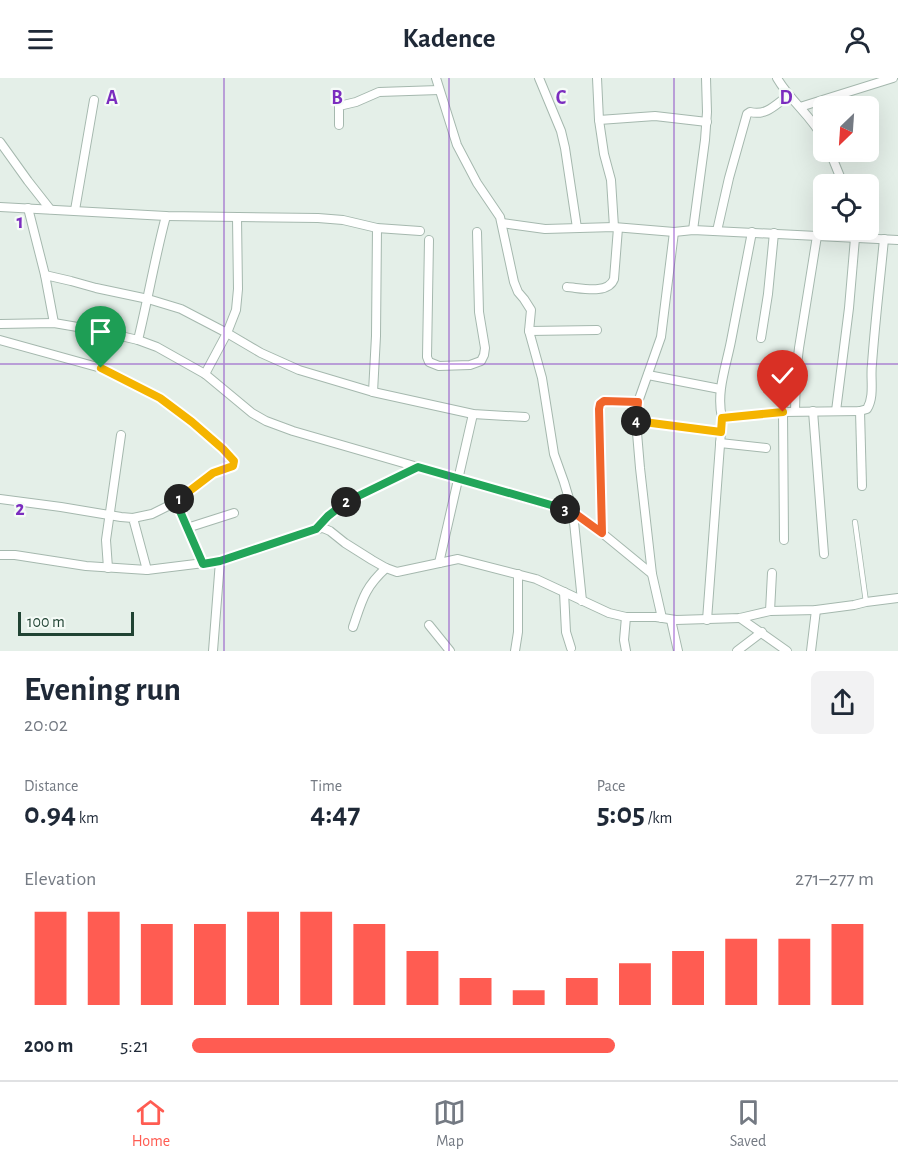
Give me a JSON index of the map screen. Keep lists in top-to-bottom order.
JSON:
{
  "scale_bar": "100 m",
  "north": "bottom left",
  "page": {
    "header": "Kadence",
    "pins": [
      "4",
      "1",
      "2",
      "3"
    ],
    "scale": "100 m",
    "heading": ["Evening run", "20:02"],
    "stats": [
      ["Distance", "0.94 km"],
      ["Time", "4:47"],
      ["Pace", "5:05 /km"]
    ],
    "chart": ["Elevation", "271–277 m"],
    "list": [
      {
        "name": "200 m",
        "note": "5:21"
      }
    ],
    "tabs": ["Home", "Map", "Saved"]
  },
  "grid": {
    "columns": [
      "A",
      "B",
      "C",
      "D"
    ],
    "rows": ["1", "2"]
  }
}
